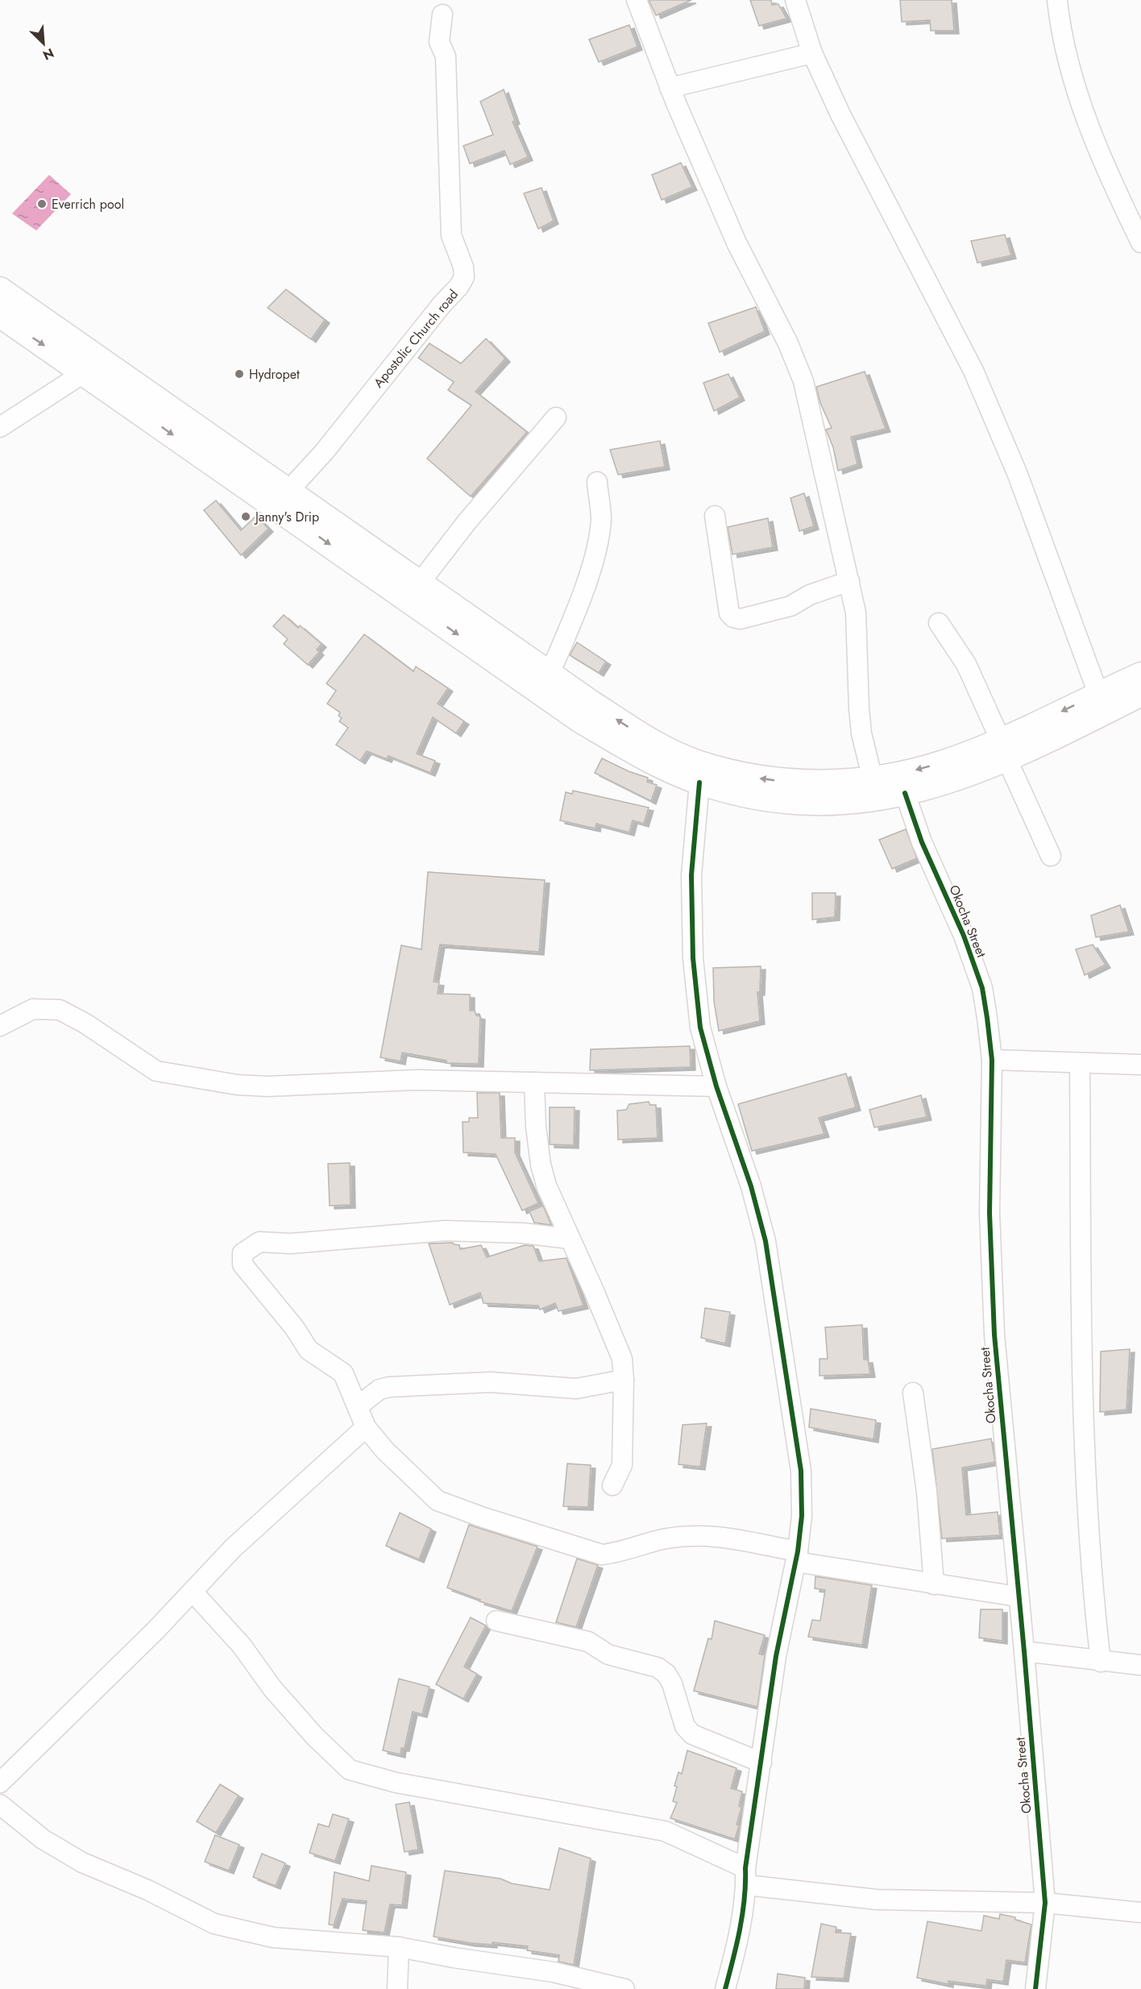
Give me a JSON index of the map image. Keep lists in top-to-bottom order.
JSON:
{
  "streets": {
    "street": ["Apostolic Church road", "Okocha Street"]
  },
  "places": ["Everrich pool", "Hydropet", "Janny's Drip"],
  "north": "bottom right"
}
